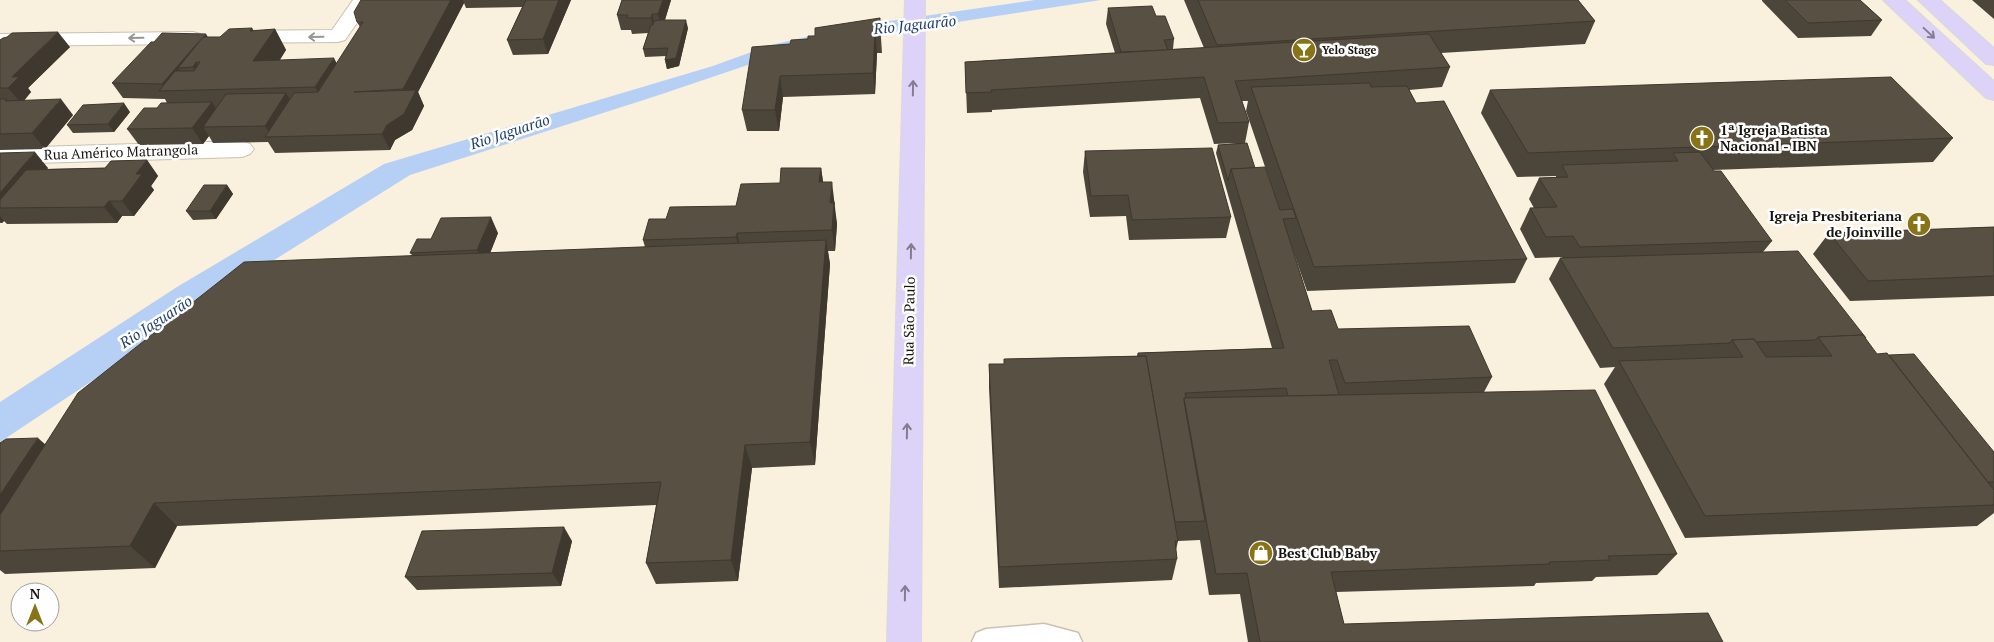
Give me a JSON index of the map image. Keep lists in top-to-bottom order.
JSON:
{
  "streets": {
    "main road": ["Rua São Paulo"],
    "street": ["Rua Américo Matrangola"]
  },
  "one_way": ["Rua São Paulo"],
  "water": ["Rio Jaguarão"],
  "places": {
    "bar": ["Yelo Stage"],
    "church": ["1ª Igreja Batista Nacional - IBN", "Igreja Presbiteriana de Joinville"],
    "shop": ["Best Club Baby"]
  },
  "north": "top"
}
